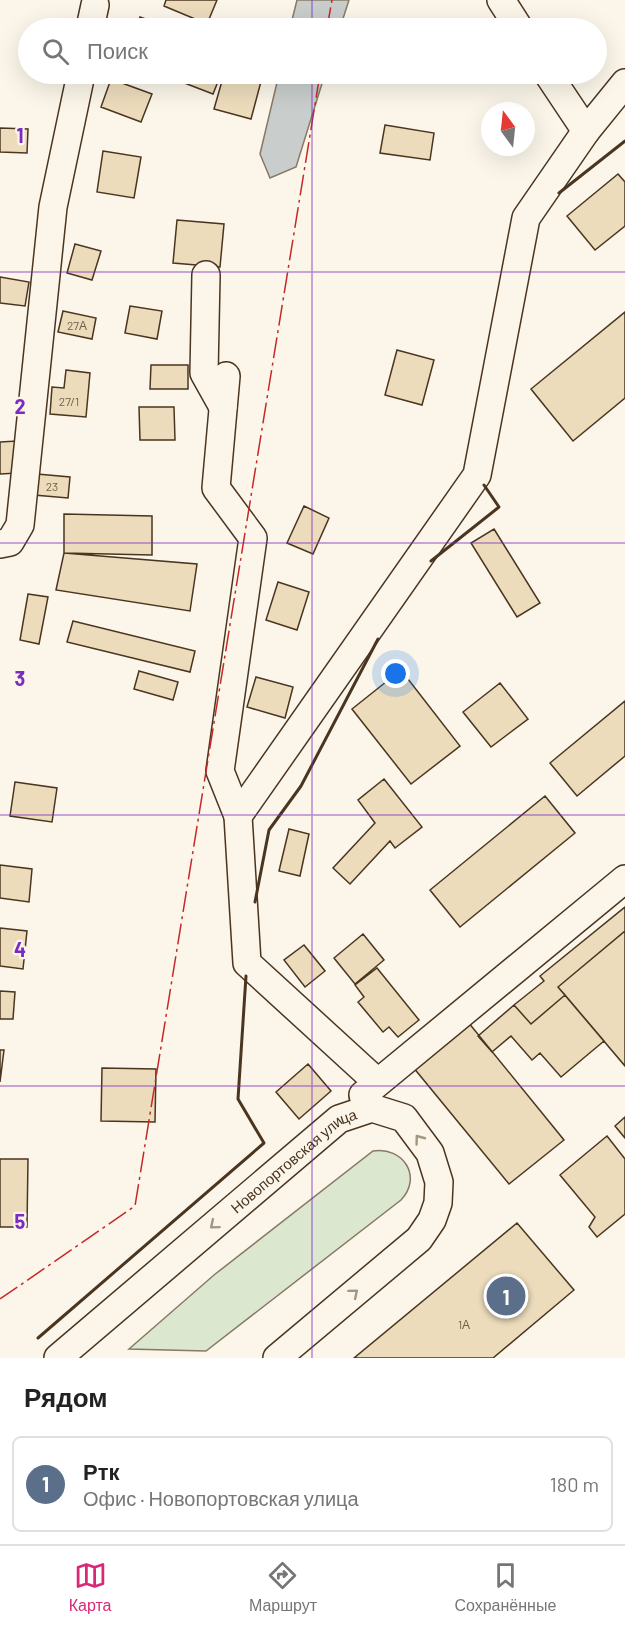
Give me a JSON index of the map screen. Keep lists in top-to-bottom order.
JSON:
{
  "streets": {
    "street": ["Новопортовская улица"]
  },
  "house_numbers": [
    "27А",
    "27/1",
    "23",
    "1А"
  ],
  "north": "top",
  "page": {
    "search": "Поиск",
    "pins": "1",
    "heading": "Рядом",
    "list": [
      {
        "mark": "1",
        "name": "Ртк",
        "note": "Офис · Новопортовская улица",
        "value": "180 m"
      }
    ],
    "nav": ["Карта", "Маршрут", "Сохранённые"]
  },
  "grid": {
    "rows": [
      "1",
      "2",
      "3",
      "4",
      "5"
    ]
  }
}
